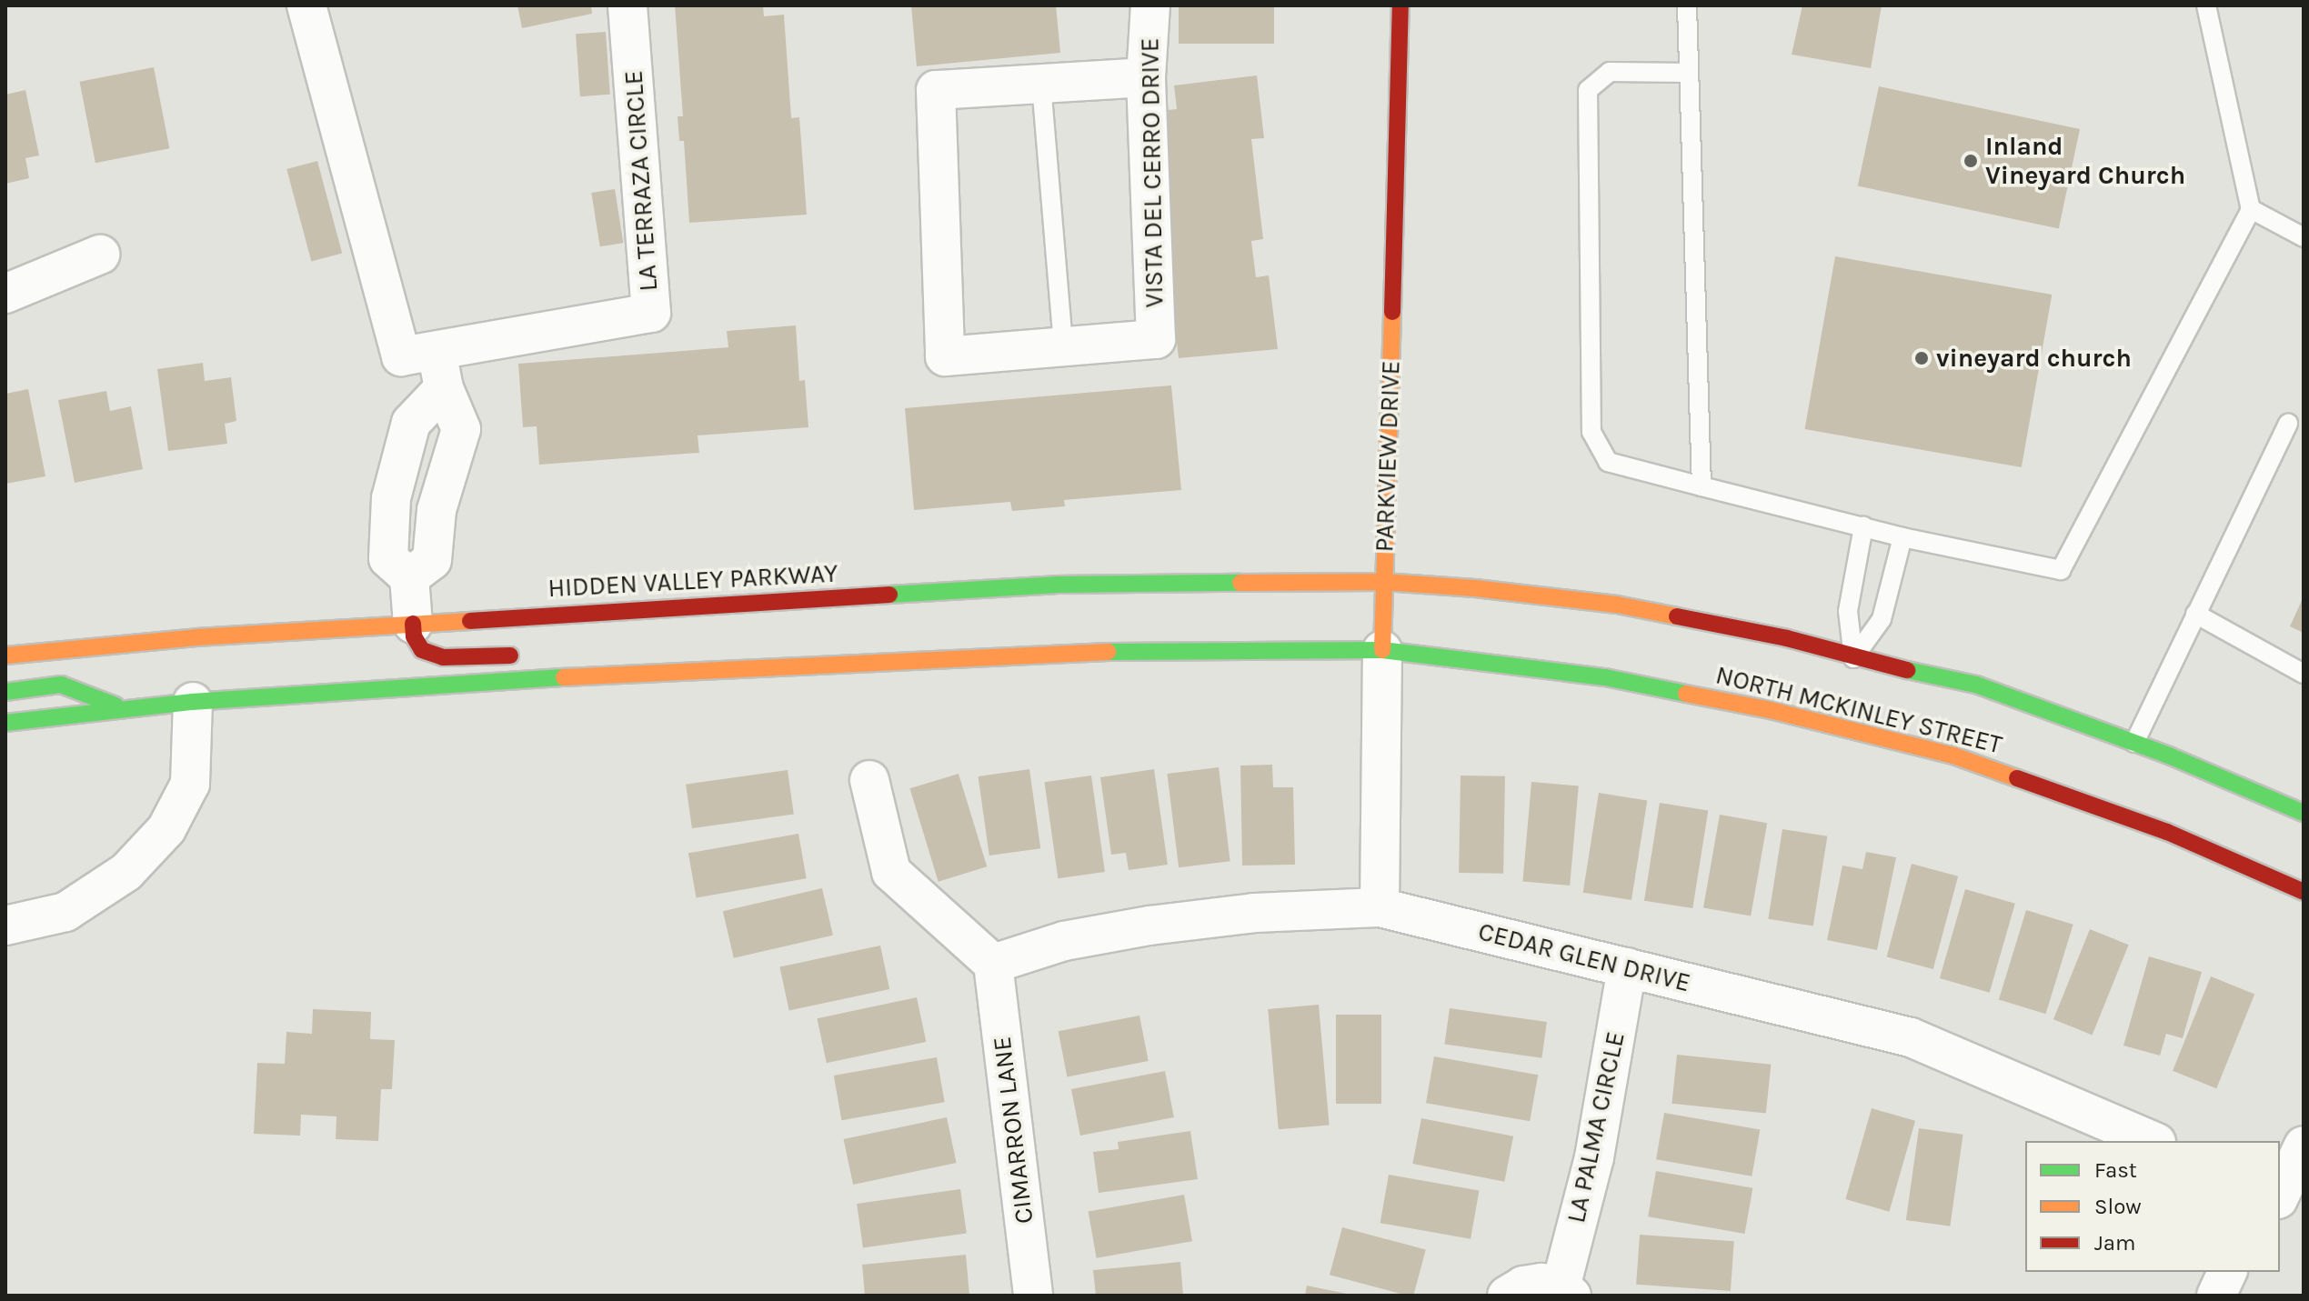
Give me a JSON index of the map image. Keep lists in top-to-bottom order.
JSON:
{
  "streets": {
    "main road": ["PARKVIEW DRIVE", "HIDDEN VALLEY PARKWAY", "NORTH MCKINLEY STREET"],
    "street": [
      "VISTA DEL CERRO DRIVE",
      "LA TERRAZA CIRCLE",
      "CEDAR GLEN DRIVE",
      "LA PALMA CIRCLE",
      "CIMARRON LANE"
    ]
  },
  "crossings": [
    ["PARKVIEW DRIVE", "HIDDEN VALLEY PARKWAY"],
    ["PARKVIEW DRIVE", "NORTH MCKINLEY STREET"],
    ["PARKVIEW DRIVE", "CEDAR GLEN DRIVE"],
    ["HIDDEN VALLEY PARKWAY", "NORTH MCKINLEY STREET"],
    ["CEDAR GLEN DRIVE", "LA PALMA CIRCLE"],
    ["CEDAR GLEN DRIVE", "CIMARRON LANE"]
  ],
  "places": ["Inland Vineyard Church", "vineyard church"],
  "legend": ["Fast", "Slow", "Jam"]
}
